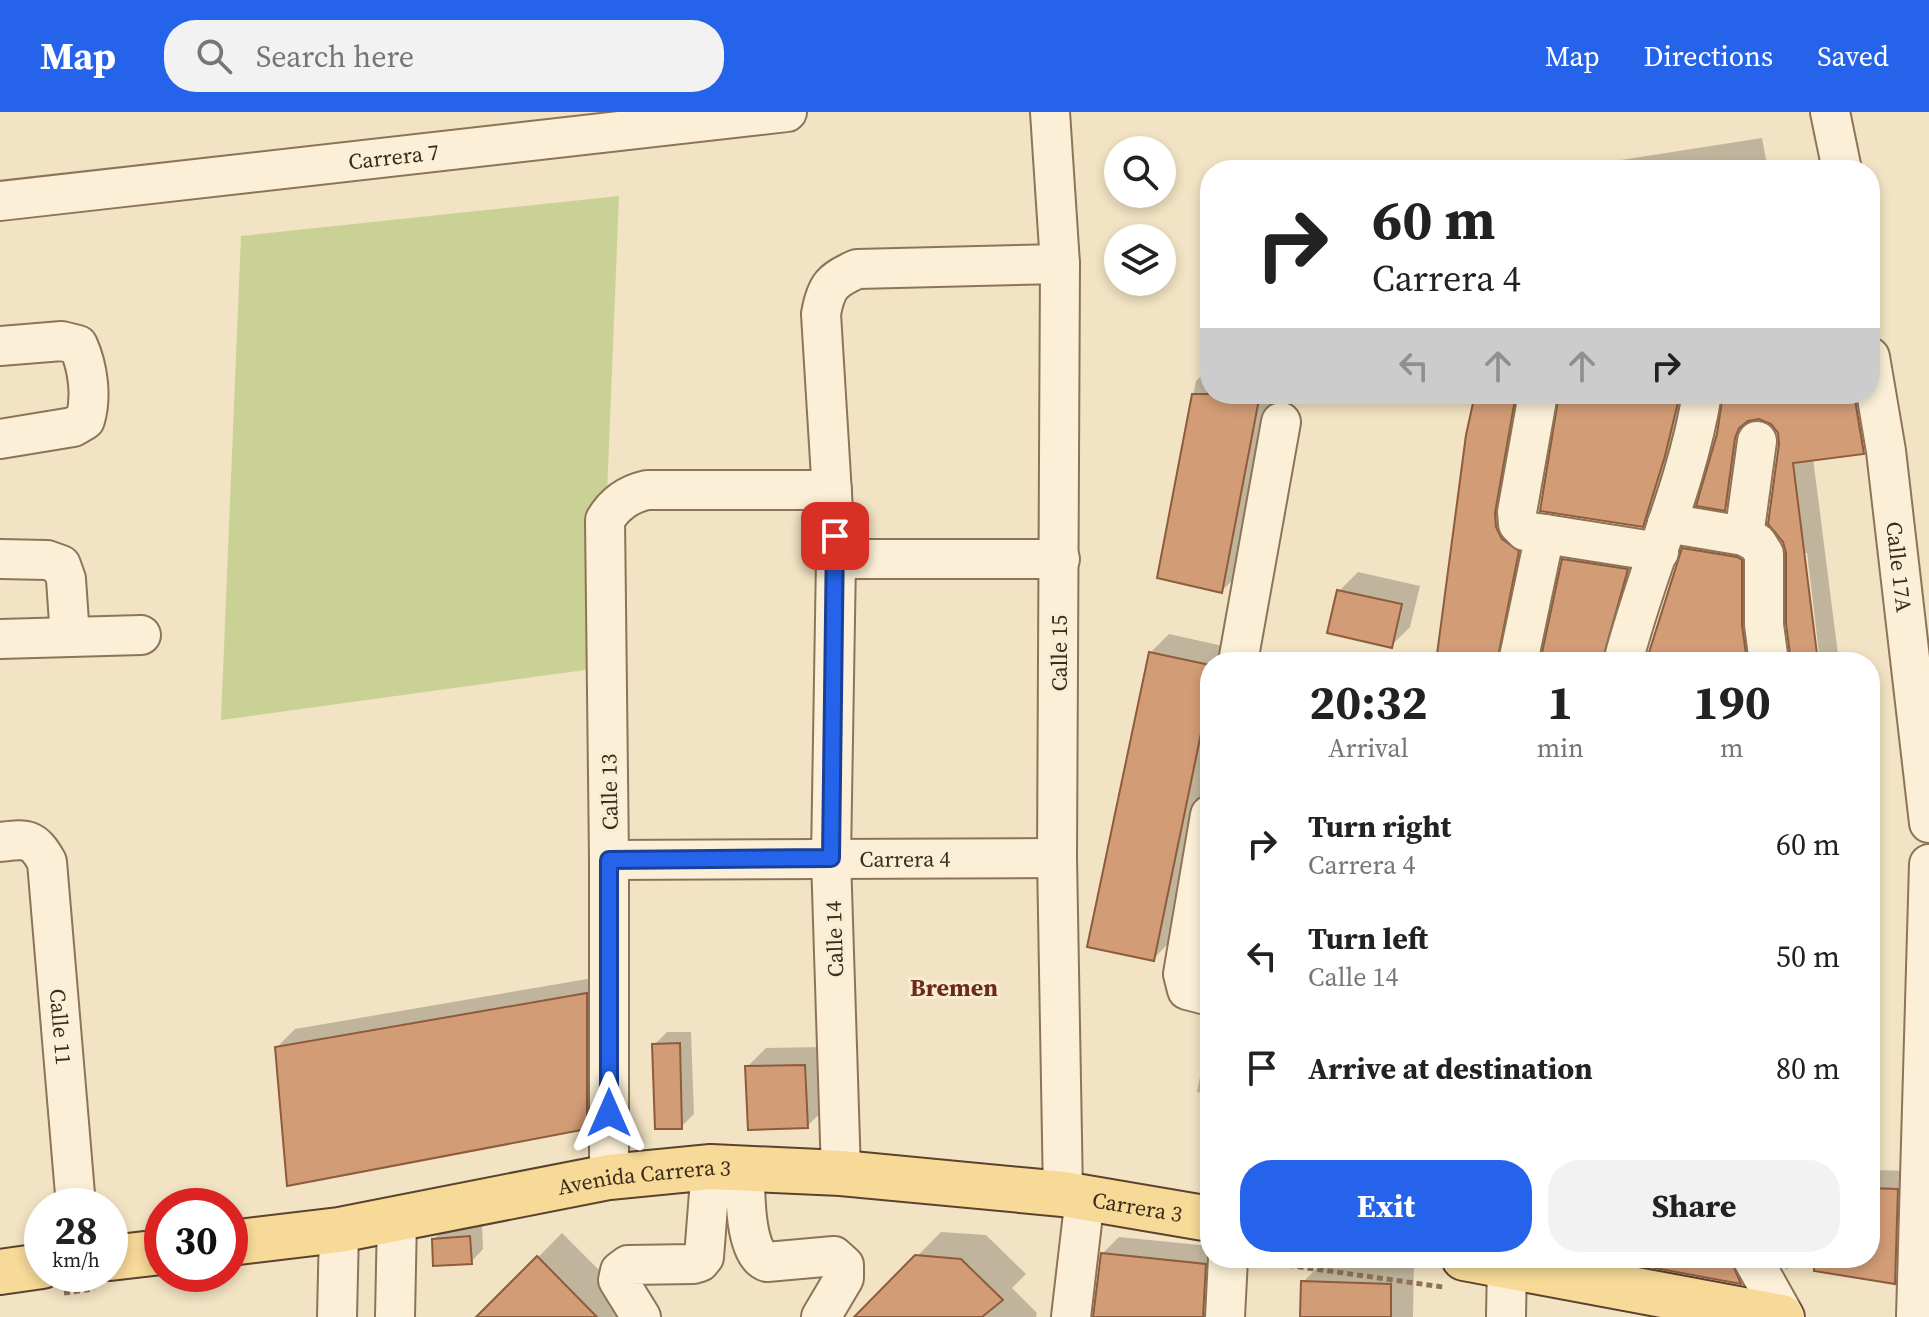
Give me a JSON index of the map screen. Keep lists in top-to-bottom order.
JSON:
{
  "streets": {
    "main road": ["Avenida Carrera 3", "Carrera 3"],
    "street": [
      "Carrera 7",
      "Calle 17A",
      "Calle 15",
      "Calle 13",
      "Carrera 4",
      "Calle 14",
      "Calle 11"
    ]
  },
  "crossings": [
    ["Calle 15", "Carrera 4"],
    ["Calle 15", "Calle 14"],
    ["Calle 15", "Avenida Carrera 3"],
    ["Calle 15", "Carrera 3"],
    ["Calle 13", "Carrera 4"],
    ["Calle 13", "Calle 14"],
    ["Calle 13", "Avenida Carrera 3"],
    ["Carrera 4", "Calle 14"],
    ["Calle 14", "Avenida Carrera 3"],
    ["Avenida Carrera 3", "Carrera 3"]
  ],
  "districts": ["Bremen"],
  "page": {
    "header": "Map",
    "search": "Search here",
    "nav": ["Map", "Directions", "Saved"],
    "turn": ["60 m", "Carrera 4"],
    "eta": [
      "20:32",
      "Arrival",
      "1",
      "min",
      "190",
      "m"
    ],
    "list": [
      {
        "name": "Turn right",
        "note": "Carrera 4",
        "value": "60 m"
      },
      {
        "name": "Turn left",
        "note": "Calle 14",
        "value": "50 m"
      },
      {
        "name": "Arrive at destination",
        "value": "80 m"
      }
    ],
    "buttons": ["Exit", "Share"],
    "speed": "28 km/h",
    "limit": "30"
  }
}
